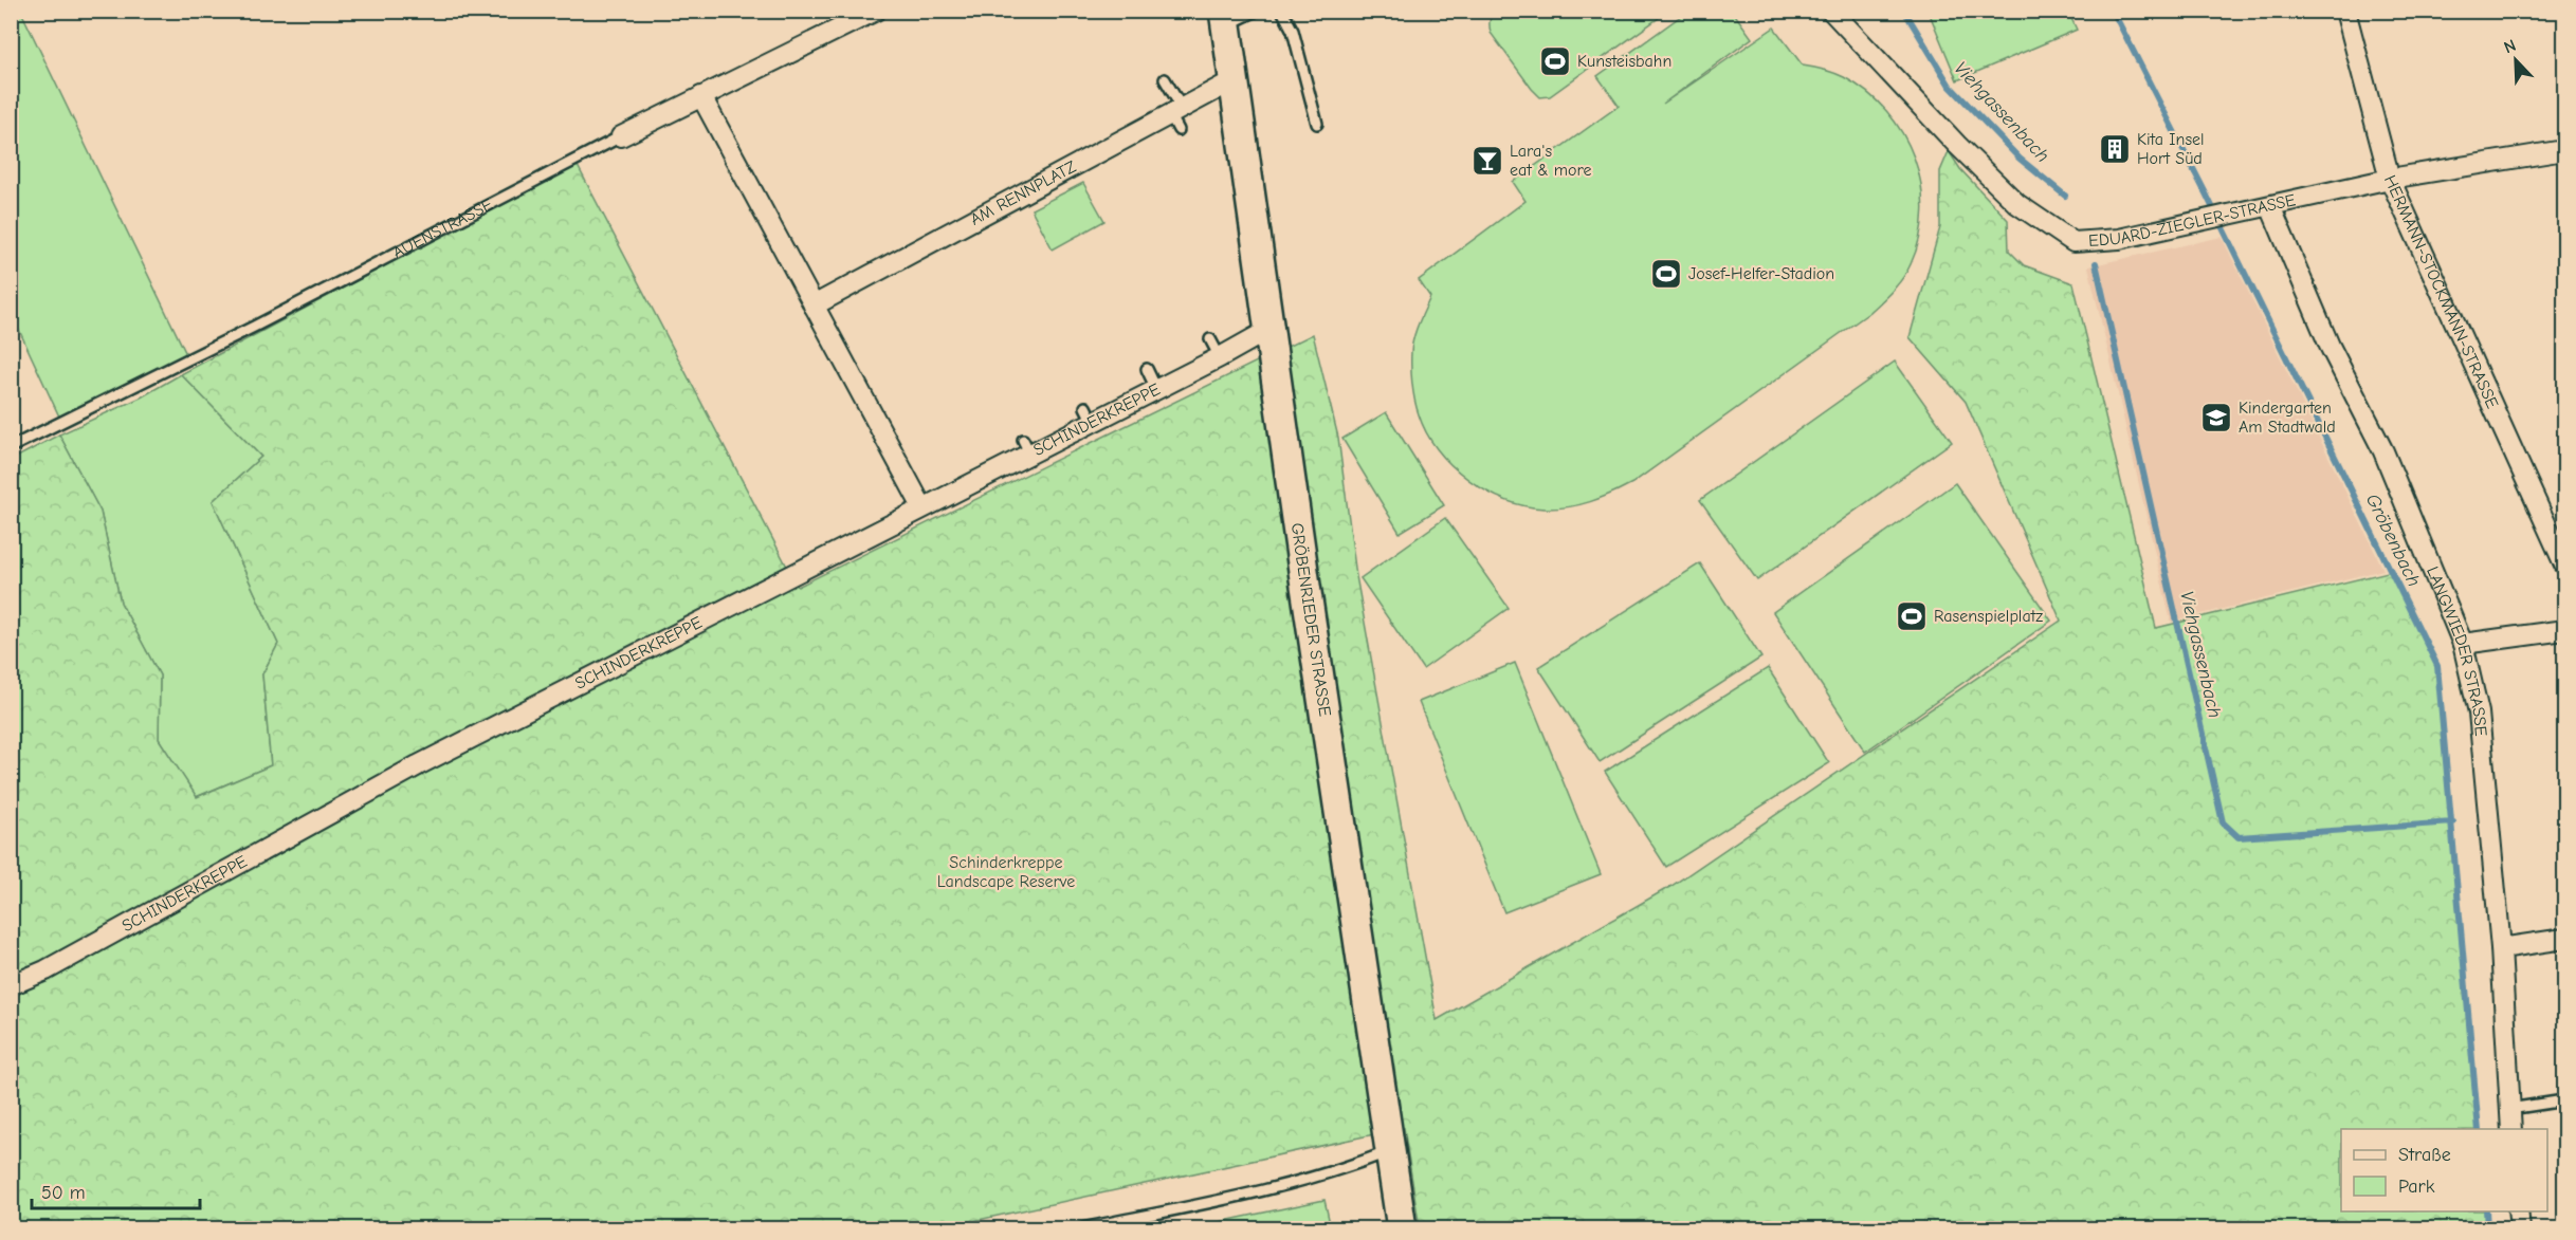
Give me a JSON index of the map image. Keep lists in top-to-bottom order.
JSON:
{
  "streets": {
    "street": [
      "AM RENNPLATZ",
      "EDUARD-ZIEGLER-STRASSE",
      "AUENSTRASSE",
      "HERMANN-STOCKMANN-STRASSE",
      "SCHINDERKREPPE",
      "GRÖBENRIEDER STRASSE",
      "LANGWIEDER STRASSE"
    ]
  },
  "crossings": [
    ["AM RENNPLATZ", "GRÖBENRIEDER STRASSE"],
    ["EDUARD-ZIEGLER-STRASSE", "HERMANN-STOCKMANN-STRASSE"],
    ["EDUARD-ZIEGLER-STRASSE", "LANGWIEDER STRASSE"],
    ["SCHINDERKREPPE", "GRÖBENRIEDER STRASSE"]
  ],
  "water": ["Viehgassenbach", "Gröbenbach"],
  "parks": ["Schinderkreppe Landscape Reserve"],
  "places": {
    "sports": ["Kunsteisbahn", "Josef-Helfer-Stadion", "Rasenspielplatz"],
    "building": ["Kita Insel Hort Süd"],
    "bar": ["Lara's eat & more"],
    "school or university": ["Kindergarten Am Stadtwald"]
  },
  "legend": ["Straße", "Park"],
  "scale_bar": "50 m",
  "north": "top left"
}
